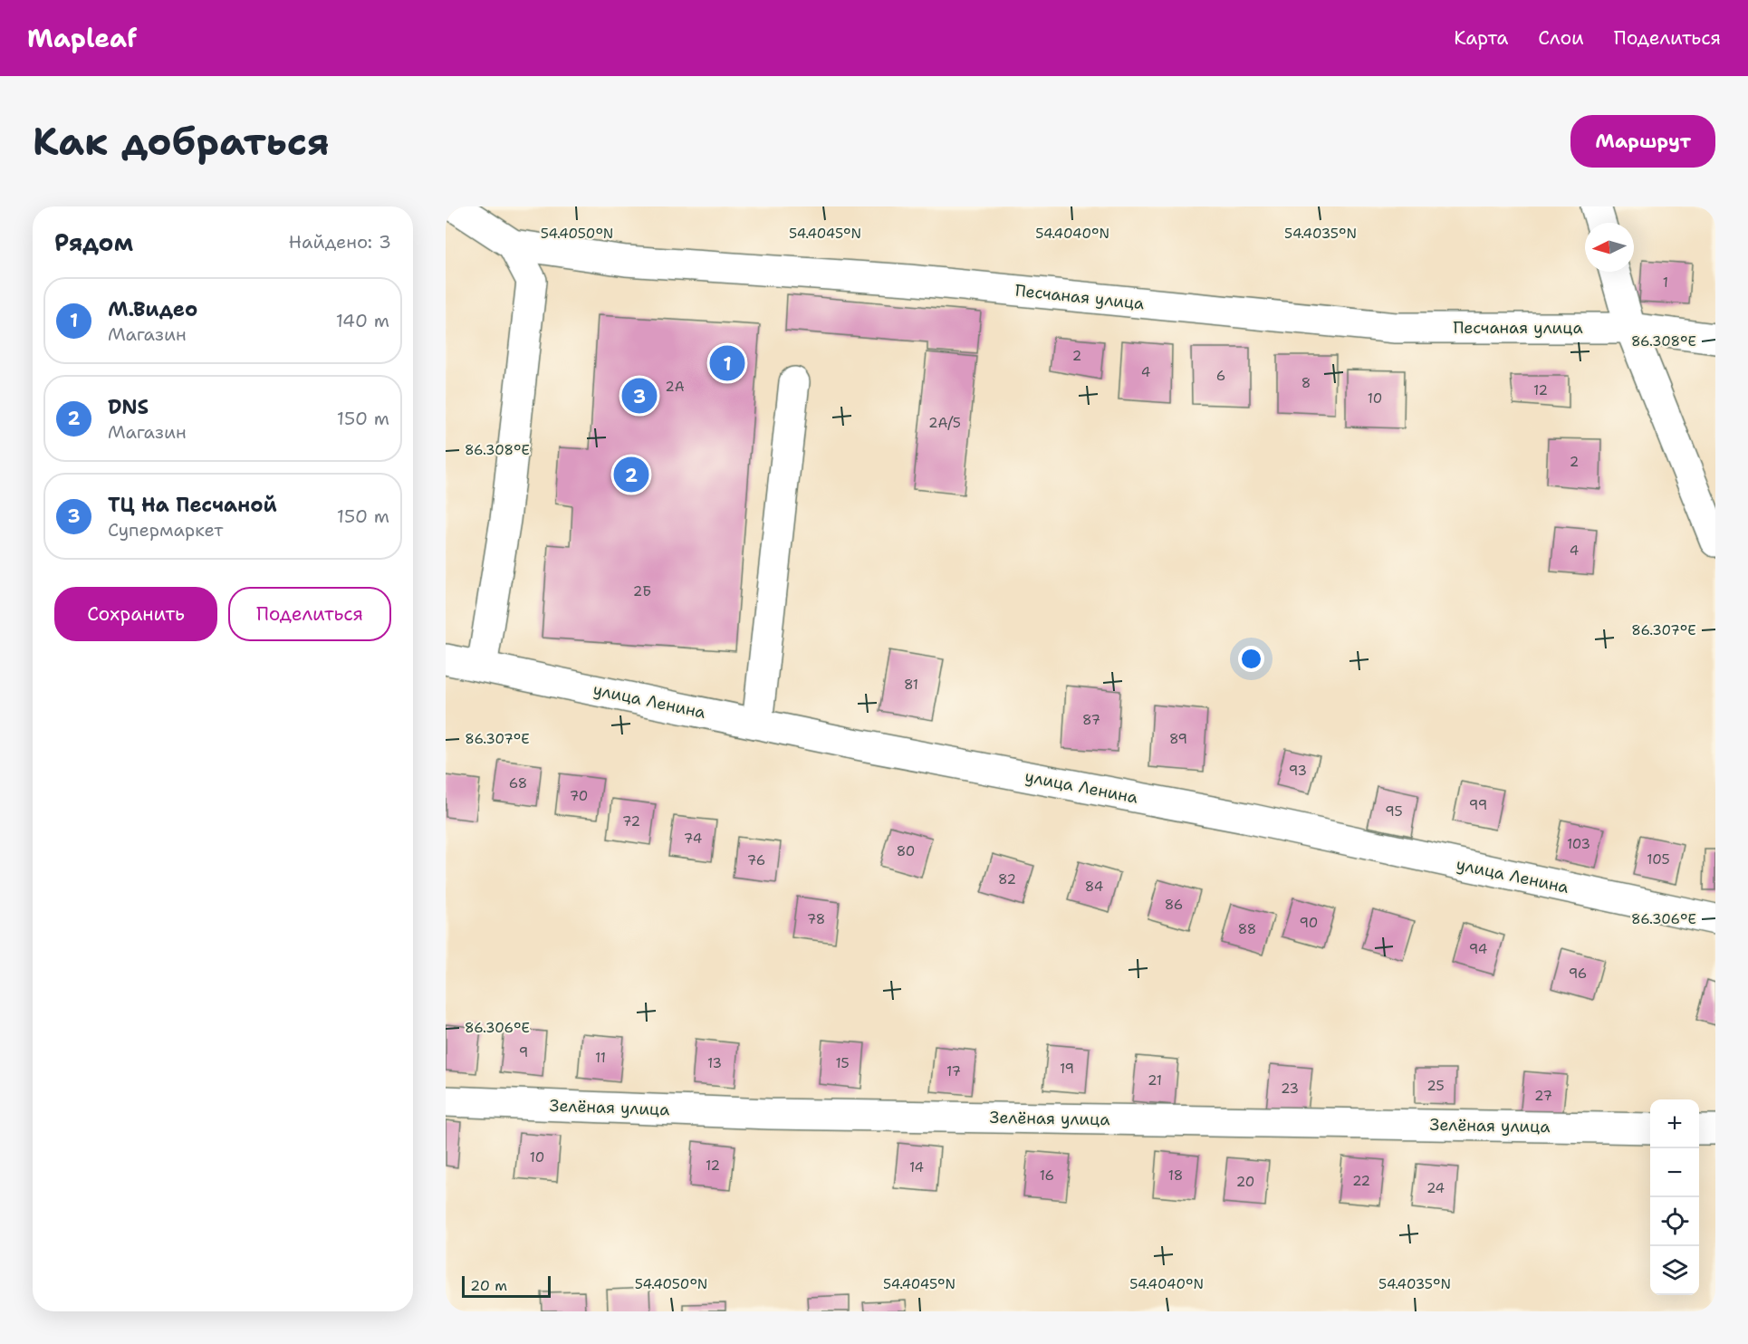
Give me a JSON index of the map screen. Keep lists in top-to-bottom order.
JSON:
{
  "streets": {
    "street": ["Песчаная улица", "улица Ленина", "Зелёная улица"]
  },
  "house_numbers": [
    "1",
    "2",
    "4",
    "6",
    "8",
    "2А",
    "12",
    "10",
    "2А/5",
    "2",
    "4",
    "2Б",
    "81",
    "87",
    "89",
    "93",
    "68",
    "70",
    "99",
    "95",
    "72",
    "74",
    "103",
    "80",
    "105",
    "76",
    "82",
    "84",
    "86",
    "78",
    "90",
    "88",
    "94",
    "96",
    "9",
    "11",
    "13",
    "15",
    "19",
    "17",
    "21",
    "25",
    "23",
    "27",
    "10",
    "12",
    "14",
    "16",
    "18",
    "22",
    "20",
    "24"
  ],
  "scale_bar": "20 m",
  "north": "left",
  "page": {
    "header": "Mapleaf",
    "nav": ["Карта", "Слои", "Поделиться"],
    "buttons": [
      "Маршрут",
      ["Сохранить", "Поделиться"]
    ],
    "title": "Как добраться",
    "heading": ["Рядом", "Найдено: 3"],
    "list": [
      {
        "mark": "1",
        "name": "М.Видео",
        "note": "Магазин",
        "value": "140 m"
      },
      {
        "mark": "2",
        "name": "DNS",
        "note": "Магазин",
        "value": "150 m"
      },
      {
        "mark": "3",
        "name": "ТЦ На Песчаной",
        "note": "Супермаркет",
        "value": "150 m"
      }
    ],
    "pins": ["1", "3", "2"],
    "map_buttons": ["+", "−"],
    "scale": "20 m"
  },
  "coordinates": [
    "54.4050°N",
    "54.4045°N",
    "54.4040°N",
    "54.4035°N",
    "86.308°E",
    "86.307°E",
    "86.306°E"
  ]
}
